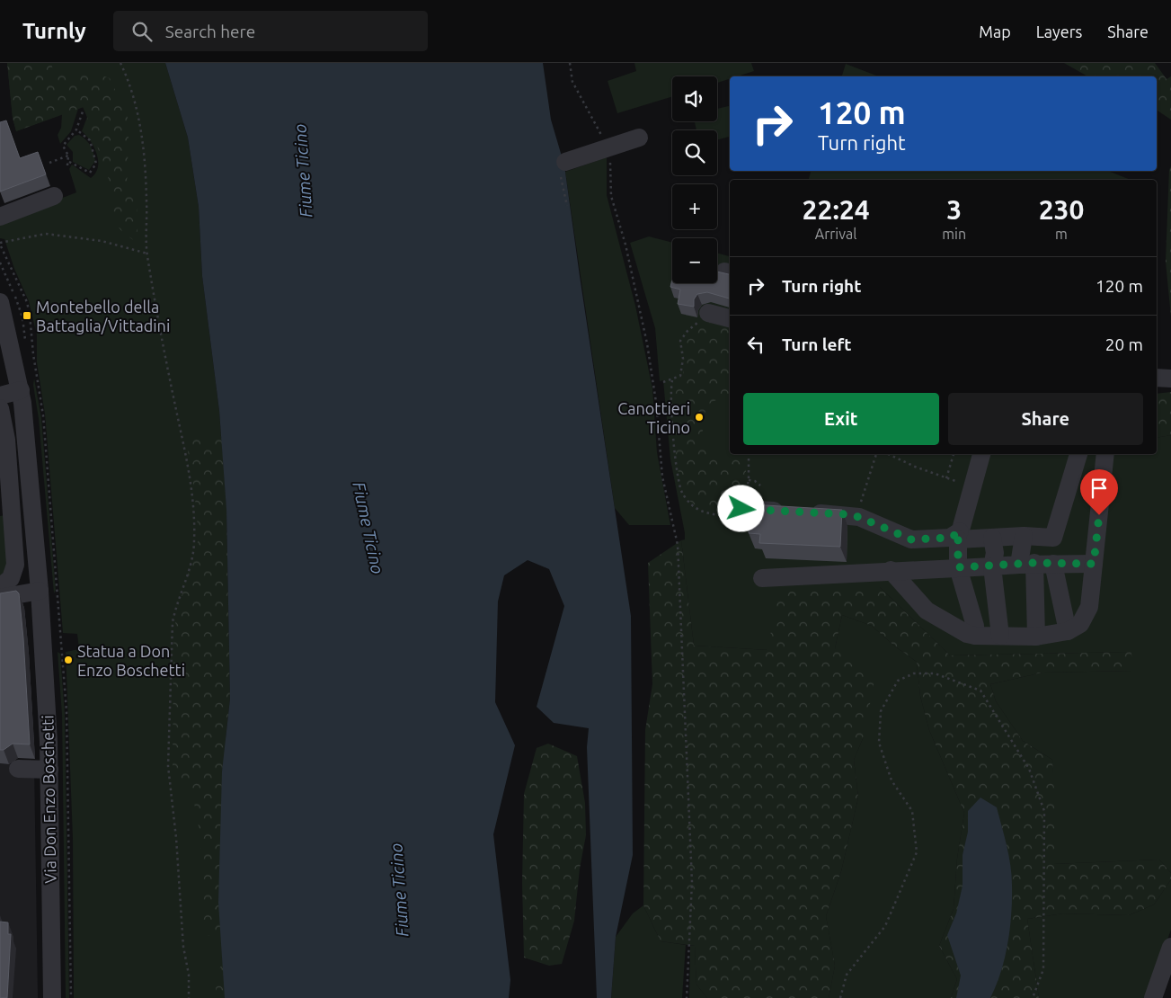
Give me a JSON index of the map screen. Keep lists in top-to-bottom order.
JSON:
{
  "streets": {
    "street": ["Via Don Enzo Boschetti"]
  },
  "water": ["Fiume Ticino"],
  "places": {
    "transit": ["Montebello della Battaglia/Vittadini"],
    "other": ["Canottieri Ticino", "Statua a Don Enzo Boschetti"]
  },
  "page": {
    "header": "Turnly",
    "search": "Search here",
    "nav": ["Map", "Layers", "Share"],
    "map_buttons": ["+", "−"],
    "turn": ["120 m", "Turn right"],
    "eta": [
      "22:24",
      "Arrival",
      "3",
      "min",
      "230",
      "m"
    ],
    "list": [
      {
        "name": "Turn right",
        "value": "120 m"
      },
      {
        "name": "Turn left",
        "value": "20 m"
      }
    ],
    "buttons": ["Exit", "Share"]
  }
}
